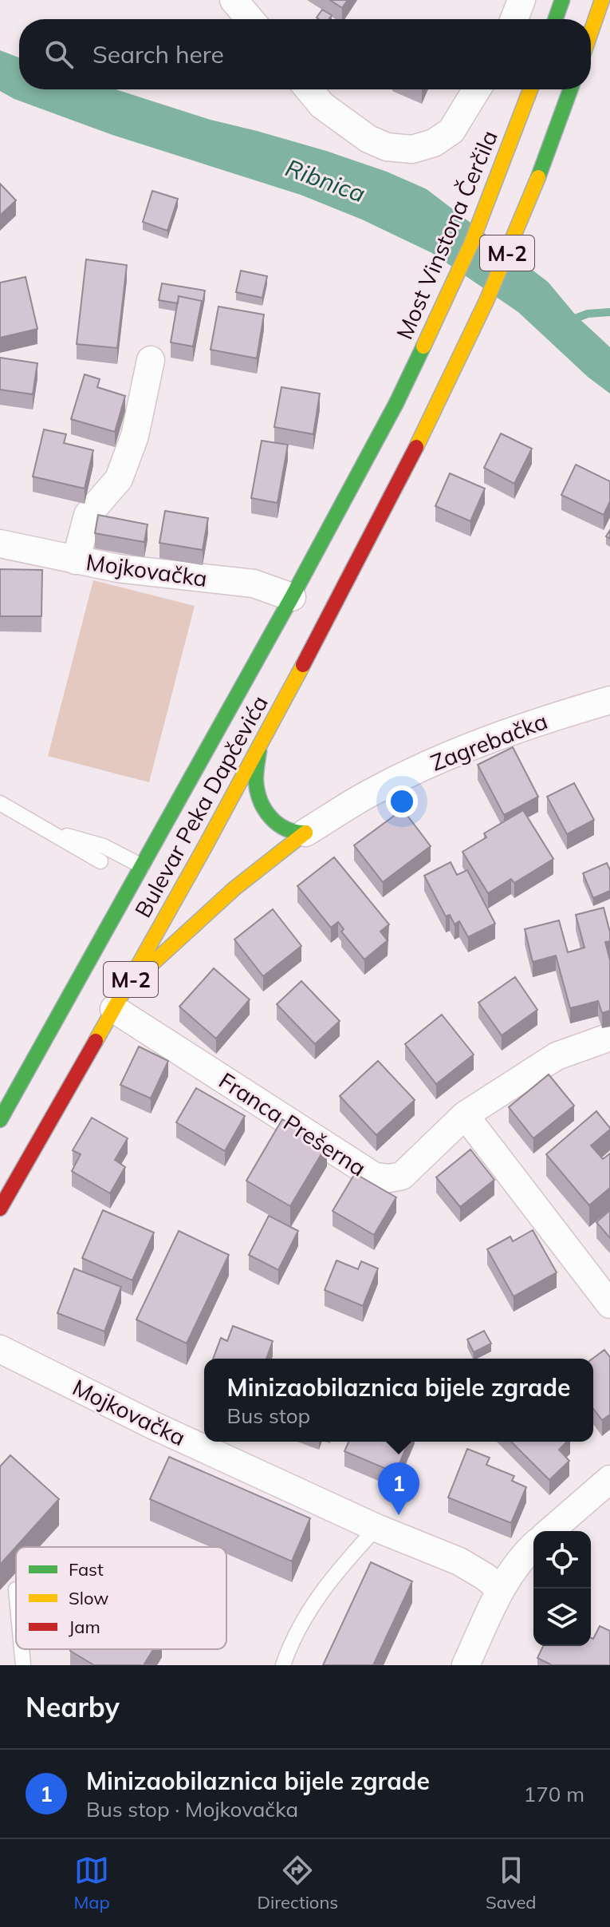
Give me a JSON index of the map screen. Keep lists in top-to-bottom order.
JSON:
{
  "streets": {
    "main road": ["Most Vinstona Čerčila", "M-2", "Bulevar Peka Dapčevića"],
    "street": ["Mojkovačka", "Zagrebačka", "Franca Prešerna"]
  },
  "crossings": [
    ["Most Vinstona Čerčila", "Bulevar Peka Dapčevića"],
    ["Mojkovačka", "Bulevar Peka Dapčevića"],
    ["Bulevar Peka Dapčevića", "Franca Prešerna"]
  ],
  "water": ["Ribnica"],
  "legend": ["Fast", "Slow", "Jam"],
  "page": {
    "search": "Search here",
    "popup": ["Minizaobilaznica bijele zgrade", "Bus stop"],
    "pins": "1",
    "heading": "Nearby",
    "list": [
      {
        "mark": "1",
        "name": "Minizaobilaznica bijele zgrade",
        "note": "Bus stop · Mojkovačka",
        "value": "170 m"
      }
    ],
    "nav": ["Map", "Directions", "Saved"]
  }
}
